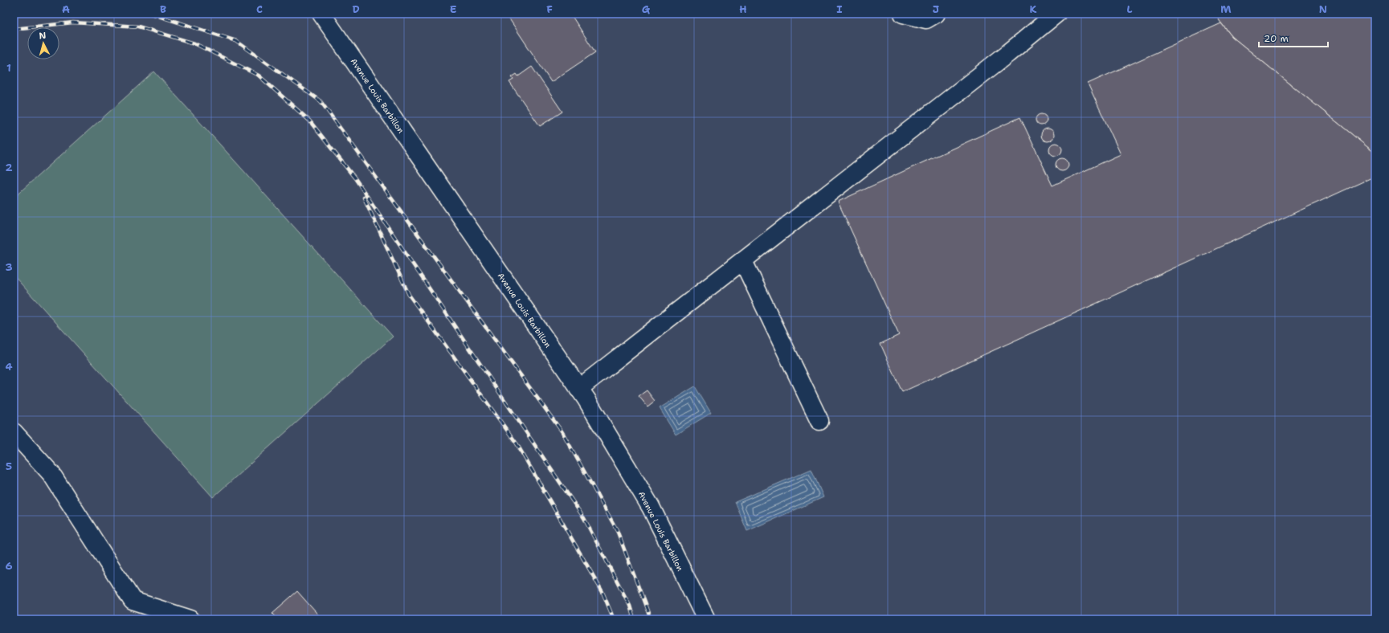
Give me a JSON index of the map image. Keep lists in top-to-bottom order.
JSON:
{
  "streets": {
    "street": ["Avenue Louis Barbillon"]
  },
  "scale_bar": "20 m",
  "north": "top",
  "grid": {
    "columns": [
      "A",
      "B",
      "C",
      "D",
      "E",
      "F",
      "G",
      "H",
      "I",
      "J",
      "K",
      "L",
      "M",
      "N"
    ],
    "rows": [
      "1",
      "2",
      "3",
      "4",
      "5",
      "6"
    ]
  }
}
